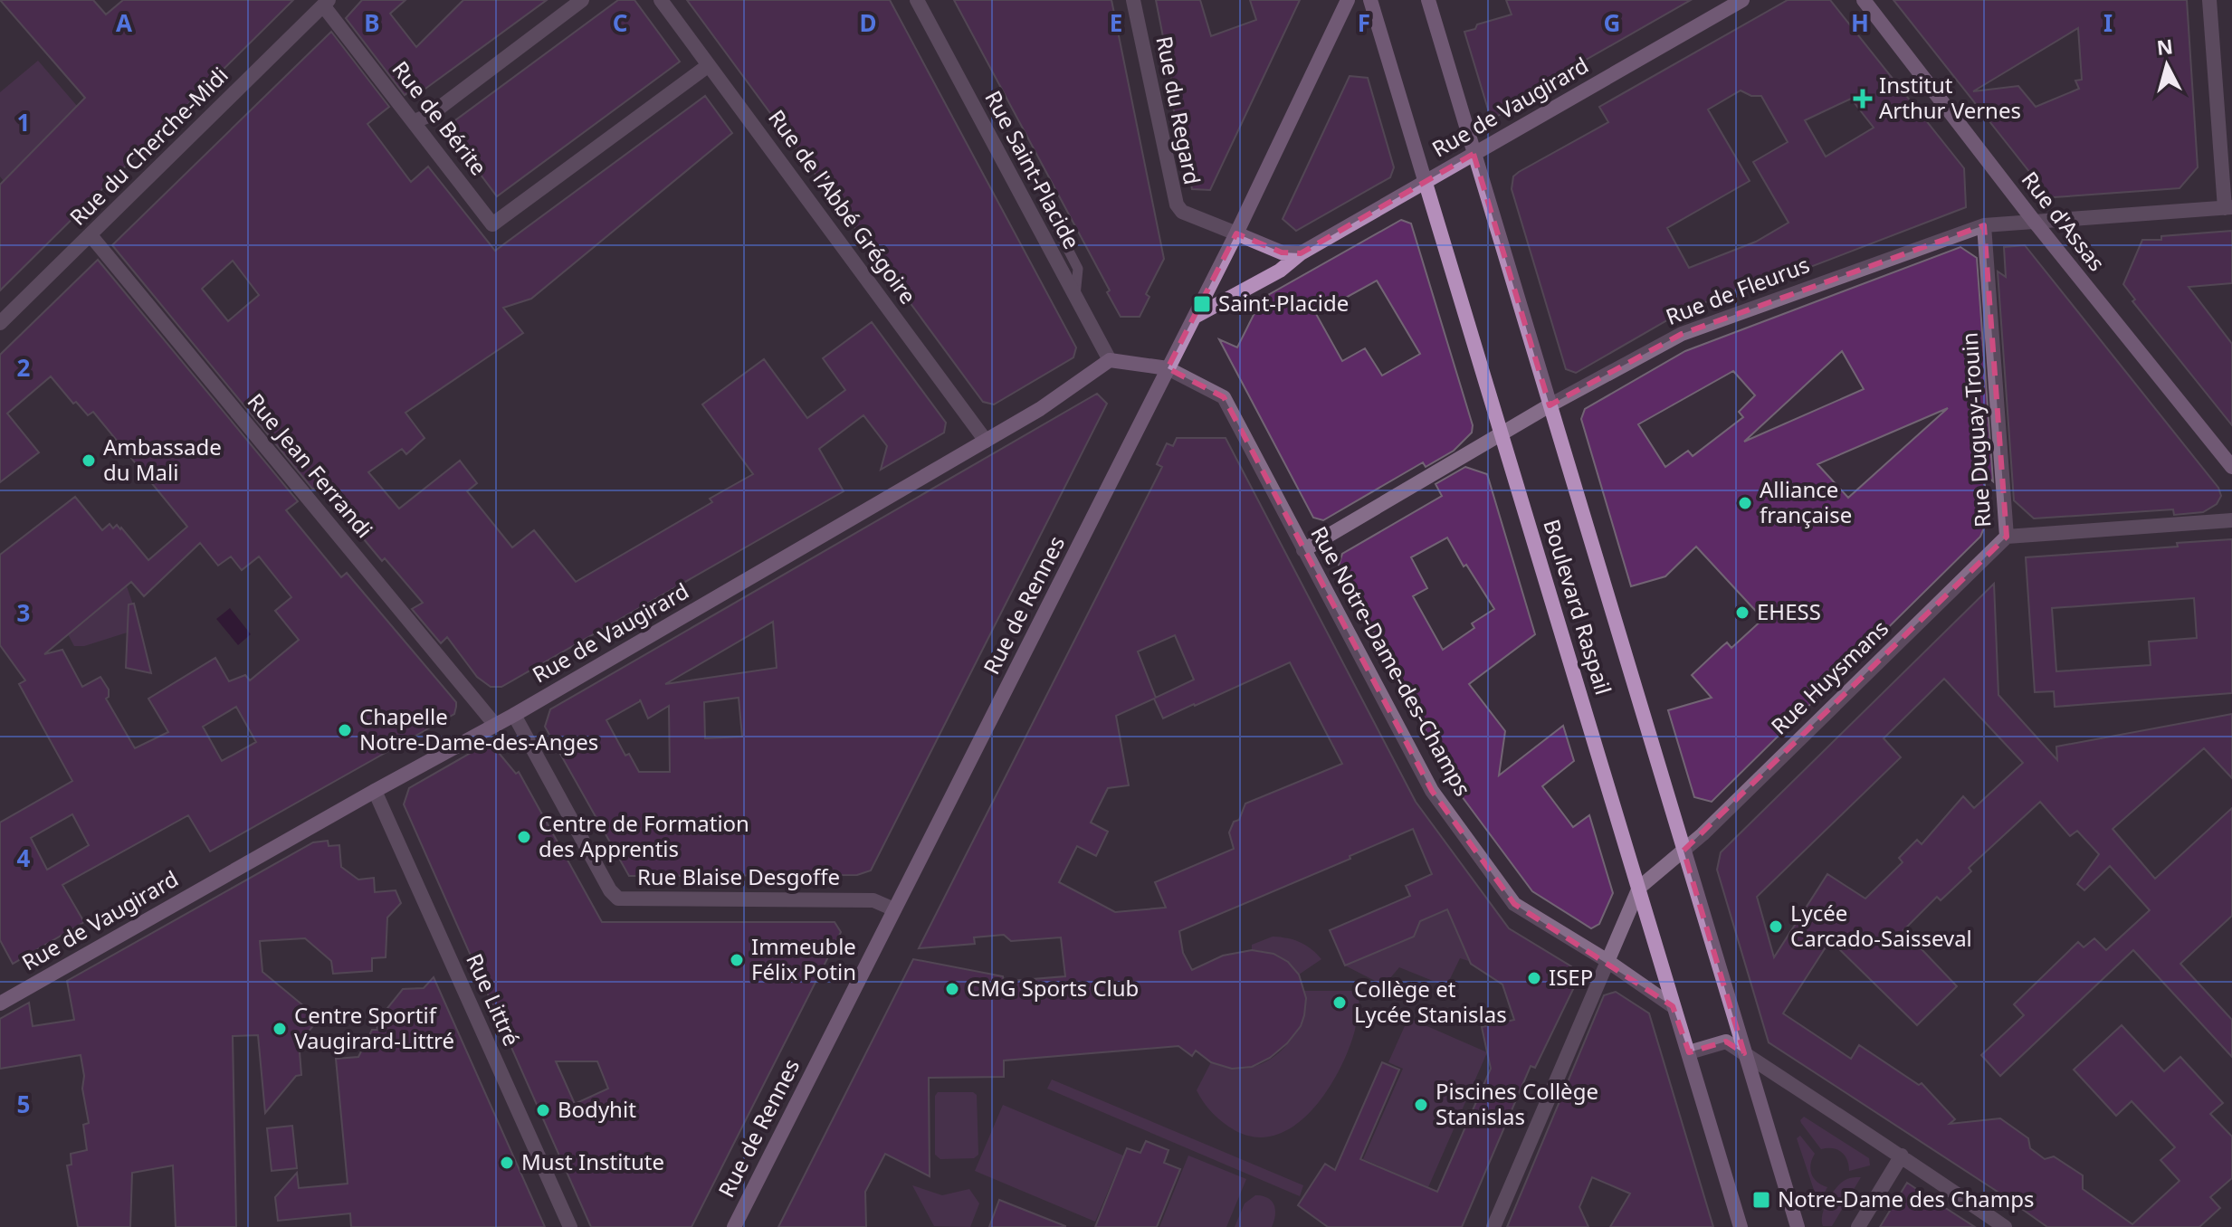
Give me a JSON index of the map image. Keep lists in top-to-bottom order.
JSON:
{
  "streets": {
    "main road": [
      "Rue de Vaugirard",
      "Rue d'Assas",
      "Rue de Rennes",
      "Boulevard Raspail"
    ],
    "street": [
      "Rue du Regard",
      "Rue de Bérite",
      "Rue du Cherche-Midi",
      "Rue Saint-Placide",
      "Rue de l'Abbé Grégoire",
      "Rue de Fleurus",
      "Rue Duguay-Trouin",
      "Rue Jean Ferrandi",
      "Rue Notre-Dame-des-Champs",
      "Rue Huysmans",
      "Rue Blaise Desgoffe",
      "Rue Littré"
    ]
  },
  "crossings": [
    ["Rue de Vaugirard", "Rue Saint-Placide"],
    ["Rue de Vaugirard", "Rue de l'Abbé Grégoire"],
    ["Rue de Vaugirard", "Rue Jean Ferrandi"],
    ["Rue de Vaugirard", "Rue de Rennes"],
    ["Rue de Vaugirard", "Boulevard Raspail"],
    ["Rue de Vaugirard", "Rue Blaise Desgoffe"],
    ["Rue de Vaugirard", "Rue Littré"],
    ["Rue du Regard", "Rue de Rennes"],
    ["Rue de Bérite", "Rue du Cherche-Midi"],
    ["Rue de Bérite", "Rue de l'Abbé Grégoire"],
    ["Rue du Cherche-Midi", "Rue Jean Ferrandi"],
    ["Rue d'Assas", "Rue de Fleurus"],
    ["Rue de Fleurus", "Rue Duguay-Trouin"],
    ["Rue de Fleurus", "Boulevard Raspail"],
    ["Rue de Fleurus", "Rue Notre-Dame-des-Champs"],
    ["Rue Duguay-Trouin", "Rue Huysmans"],
    ["Rue de Rennes", "Rue Notre-Dame-des-Champs"],
    ["Rue de Rennes", "Rue Blaise Desgoffe"],
    ["Boulevard Raspail", "Rue Notre-Dame-des-Champs"],
    ["Boulevard Raspail", "Rue Huysmans"]
  ],
  "places": {
    "health": ["Institut Arthur Vernes"],
    "transit": ["Saint-Placide", "Notre-Dame des Champs"],
    "other": [
      "Ambassade du Mali",
      "Alliance française",
      "EHESS",
      "Chapelle Notre-Dame-des-Anges",
      "Centre de Formation des Apprentis",
      "Lycée Carcado-Saisseval",
      "Immeuble Félix Potin",
      "ISEP",
      "CMG Sports Club",
      "Collège et Lycée Stanislas",
      "Centre Sportif Vaugirard-Littré",
      "Piscines Collège Stanislas",
      "Bodyhit",
      "Must Institute"
    ]
  },
  "north": "top",
  "grid": {
    "columns": [
      "A",
      "B",
      "C",
      "D",
      "E",
      "F",
      "G",
      "H",
      "I"
    ],
    "rows": [
      "1",
      "2",
      "3",
      "4",
      "5"
    ]
  }
}
